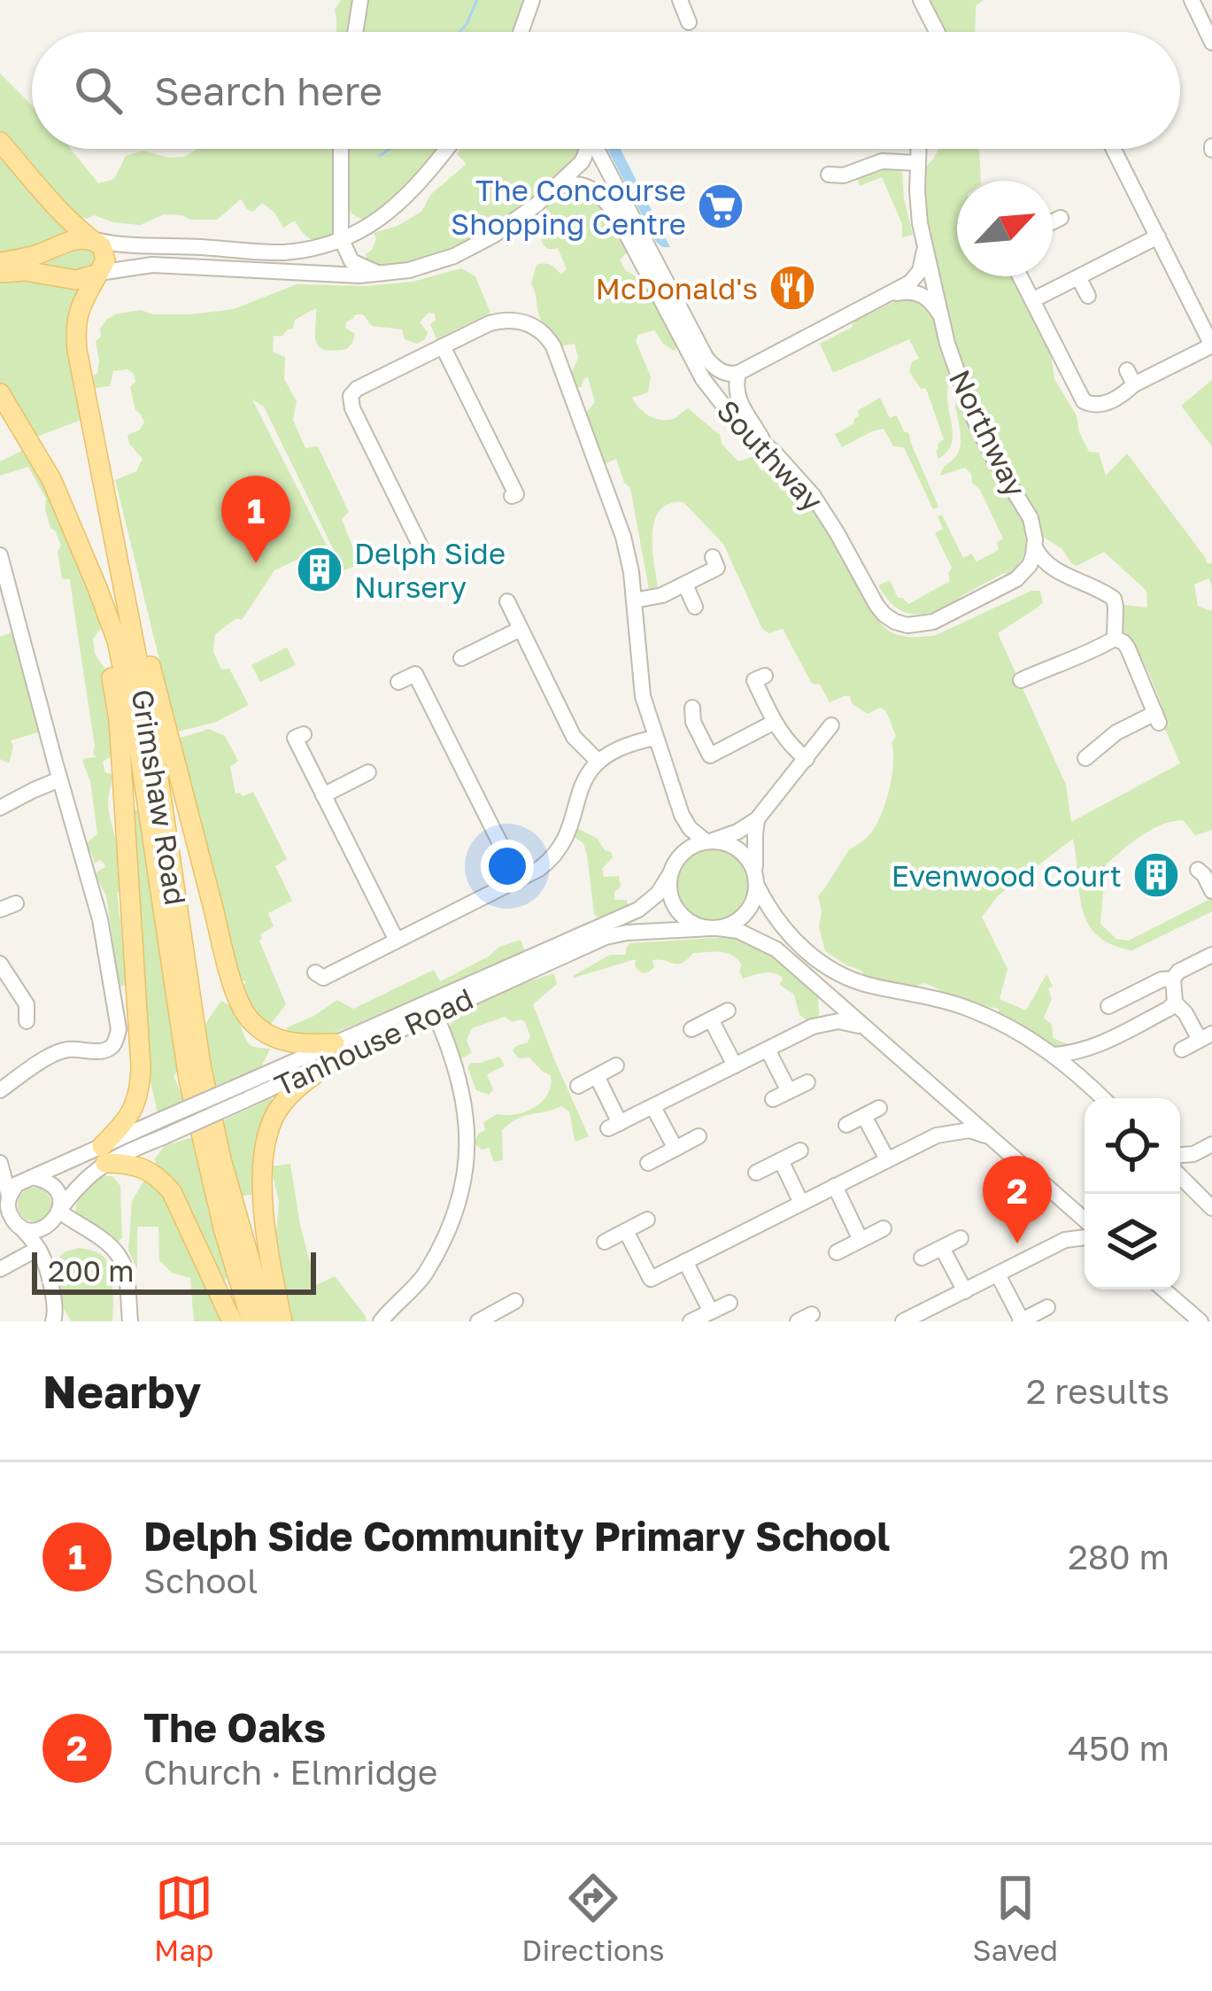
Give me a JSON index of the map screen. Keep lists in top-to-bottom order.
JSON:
{
  "streets": {
    "main road": ["Grimshaw Road"],
    "street": ["Northway", "Southway", "Tanhouse Road"]
  },
  "crossings": [
    ["Northway", "Southway"],
    ["Southway", "Grimshaw Road"]
  ],
  "places": {
    "supermarket": ["The Concourse Shopping Centre"],
    "restaurant": ["McDonald's"],
    "building": ["Delph Side Nursery", "Evenwood Court"]
  },
  "scale_bar": "200 m",
  "north": "top right",
  "page": {
    "search": "Search here",
    "pins": ["1", "2"],
    "scale": "200 m",
    "heading": ["Nearby", "2 results"],
    "list": [
      {
        "mark": "1",
        "name": "Delph Side Community Primary School",
        "note": "School",
        "value": "280 m"
      },
      {
        "mark": "2",
        "name": "The Oaks",
        "note": "Church · Elmridge",
        "value": "450 m"
      }
    ],
    "nav": ["Map", "Directions", "Saved"]
  }
}
